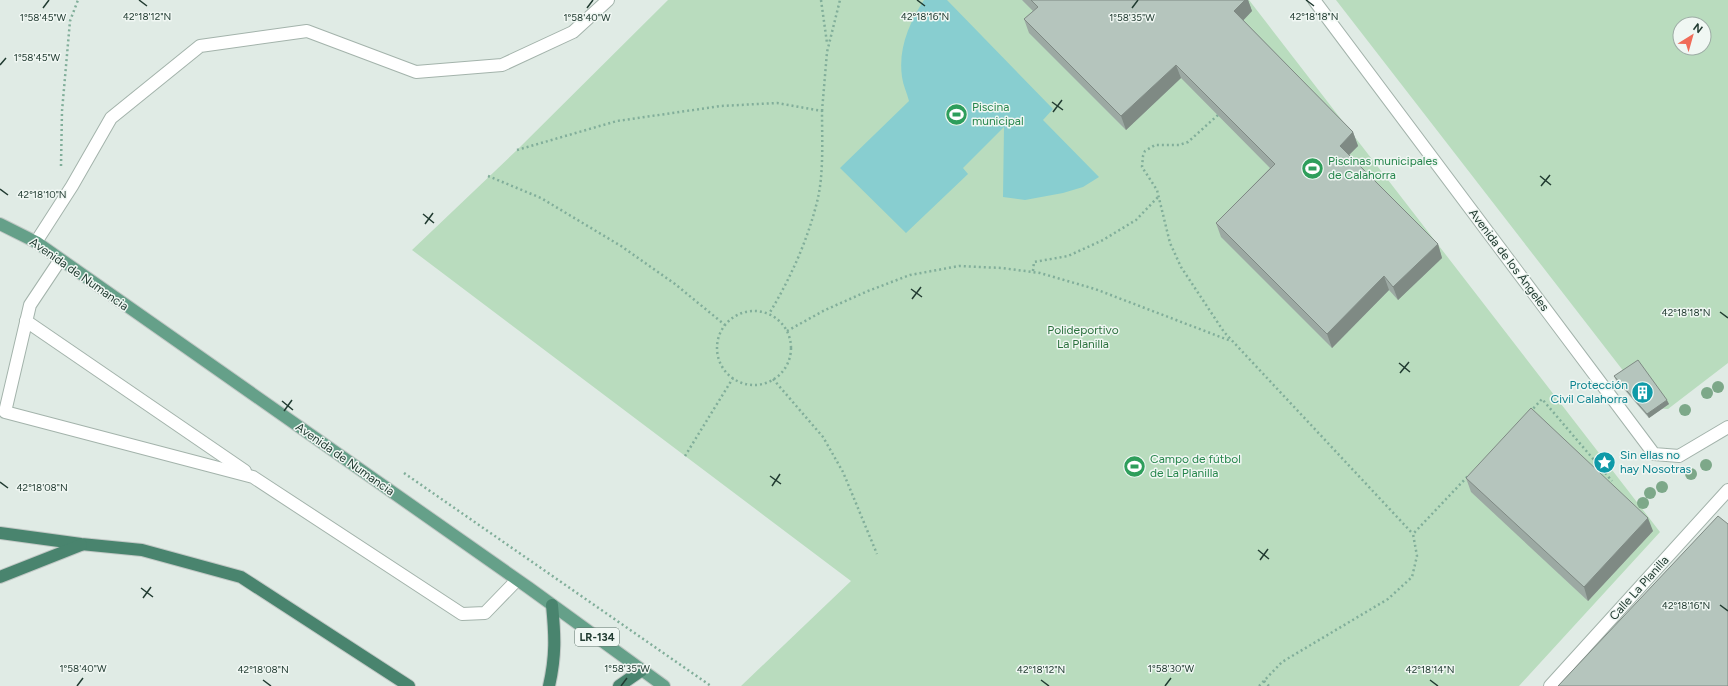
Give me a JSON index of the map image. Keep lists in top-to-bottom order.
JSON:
{
  "streets": {
    "main road": ["Avenida de Numancia", "LR-134"],
    "street": ["Avenida de los Ángeles", "Calle La Planilla"]
  },
  "parks": ["Polideportivo La Planilla"],
  "places": {
    "sports": ["Piscina municipal", "Piscinas municipales de Calahorra", "Campo de fútbol de La Planilla"],
    "building": ["Protección Civil Calahorra"],
    "place": ["Sin ellas no hay Nosotras"]
  },
  "north": "top right",
  "coordinates": [
    "42°18'12\"N",
    "42°18'16\"N",
    "42°18'18\"N",
    "1°58'45\"W",
    "1°58'40\"W",
    "1°58'35\"W",
    "42°18'10\"N",
    "42°18'08\"N",
    "1°58'30\"W",
    "42°18'14\"N"
  ]
}
